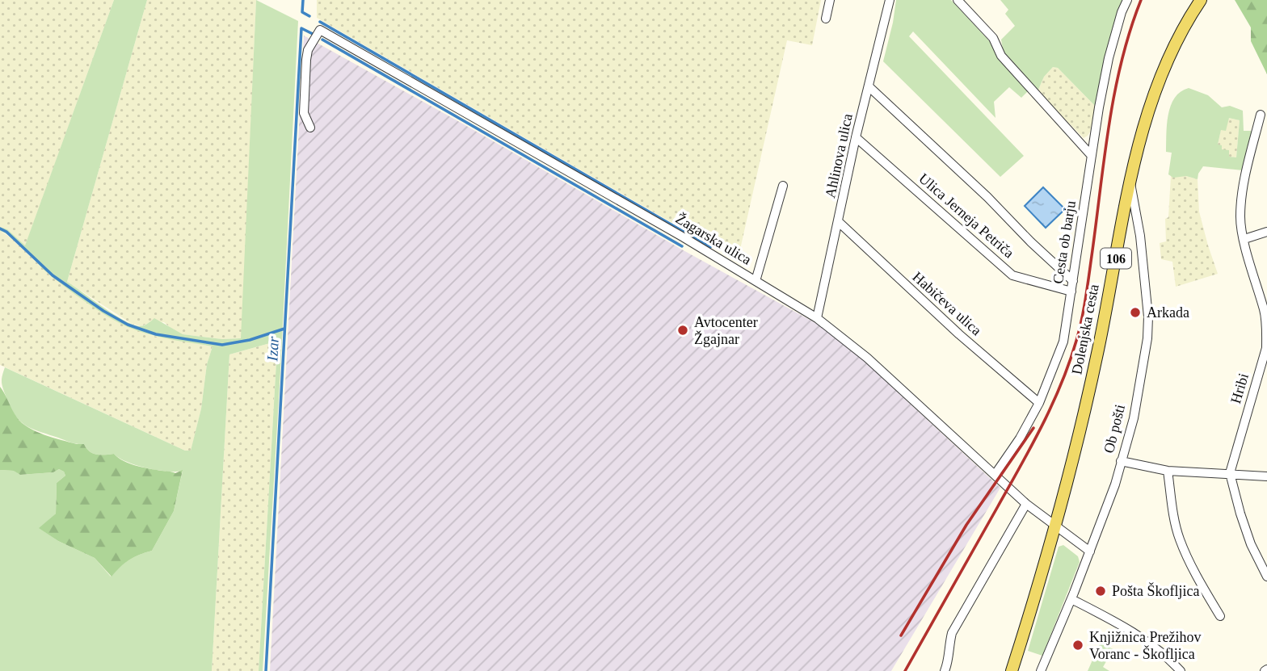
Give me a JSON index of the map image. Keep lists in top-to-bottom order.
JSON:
{
  "streets": {
    "main road": ["106", "Dolenjska cesta"],
    "street": [
      "Ahlinova ulica",
      "Ulica Jerneja Petriča",
      "Žagarska ulica",
      "Cesta ob barju",
      "Habičeva ulica",
      "Hribi",
      "Ob pošti"
    ]
  },
  "crossings": [
    ["Ahlinova ulica", "Ulica Jerneja Petriča"],
    ["Ahlinova ulica", "Žagarska ulica"],
    ["Ahlinova ulica", "Habičeva ulica"],
    ["Ulica Jerneja Petriča", "Cesta ob barju"],
    ["Žagarska ulica", "Cesta ob barju"],
    ["Žagarska ulica", "Dolenjska cesta"],
    ["Žagarska ulica", "Ob pošti"],
    ["Cesta ob barju", "Habičeva ulica"],
    ["Dolenjska cesta", "Ob pošti"]
  ],
  "water": ["Izar"],
  "places": [
    "Arkada",
    "Avtocenter Žgajnar",
    "Pošta Škofljica",
    "Knjižnica Prežihov Voranc - Škofljica"
  ]
}
